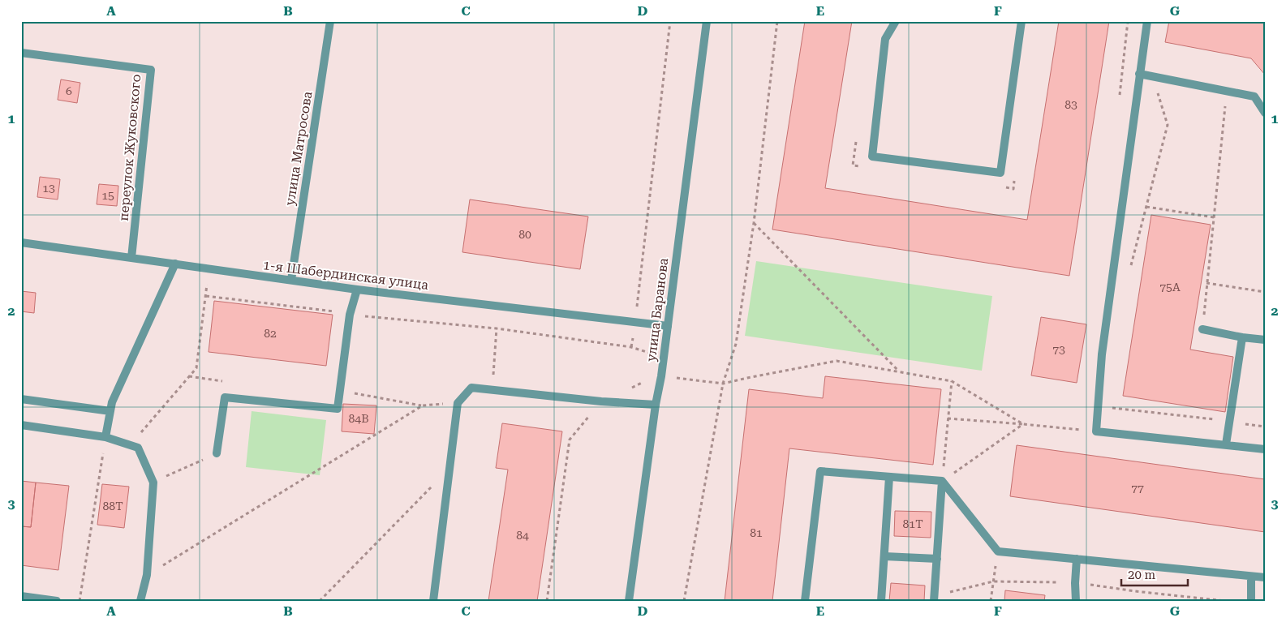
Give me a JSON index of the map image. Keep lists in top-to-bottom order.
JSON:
{
  "streets": {
    "street": [
      "переулок Жуковского",
      "улица Матросова",
      "1-я Шабердинская улица",
      "улица Баранова"
    ]
  },
  "crossings": [
    ["переулок Жуковского", "1-я Шабердинская улица"],
    ["улица Матросова", "1-я Шабердинская улица"],
    ["1-я Шабердинская улица", "улица Баранова"]
  ],
  "house_numbers": [
    "6",
    "83",
    "13",
    "15",
    "80",
    "75А",
    "82",
    "73",
    "84В",
    "77",
    "88Т",
    "81Т",
    "81",
    "84"
  ],
  "scale_bar": "20 m",
  "grid": {
    "columns": [
      "A",
      "B",
      "C",
      "D",
      "E",
      "F",
      "G"
    ],
    "rows": ["1", "2", "3"]
  }
}
